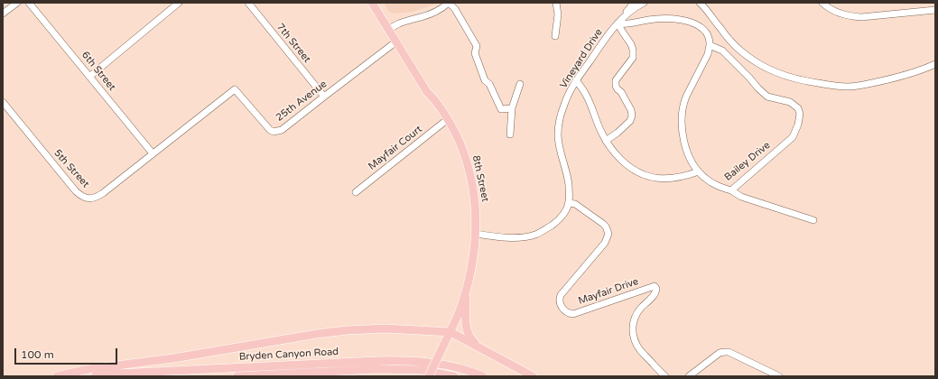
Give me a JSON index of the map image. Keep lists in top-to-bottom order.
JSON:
{
  "streets": {
    "main road": ["8th Street", "Bryden Canyon Road"],
    "street": [
      "7th Street",
      "Vineyard Drive",
      "6th Street",
      "25th Avenue",
      "Mayfair Court",
      "Bailey Drive",
      "5th Street",
      "Mayfair Drive"
    ]
  },
  "crossings": [
    ["7th Street", "25th Avenue"],
    ["Vineyard Drive", "Mayfair Drive"],
    ["6th Street", "25th Avenue"],
    ["25th Avenue", "5th Street"],
    ["25th Avenue", "8th Street"],
    ["Mayfair Court", "8th Street"]
  ],
  "scale_bar": "100 m"
}
